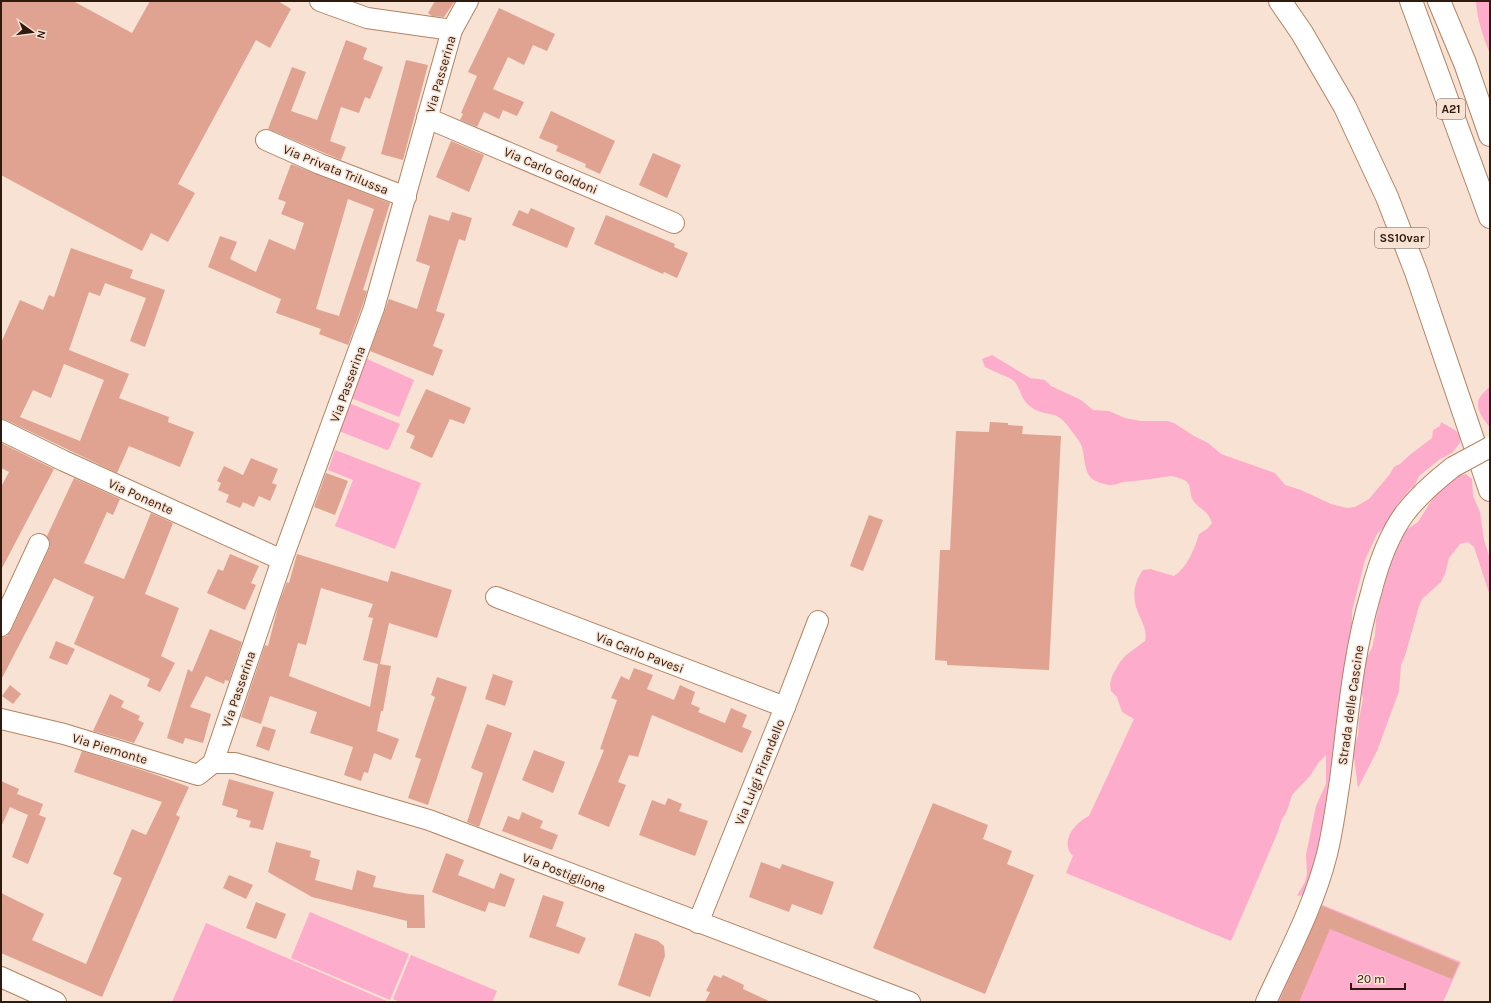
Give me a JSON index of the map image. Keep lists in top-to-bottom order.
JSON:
{
  "streets": {
    "highway": ["A21", "SS10var"],
    "street": [
      "Via Passerina",
      "Via Privata Trilussa",
      "Via Carlo Goldoni",
      "Via Ponente",
      "Via Carlo Pavesi",
      "Strada delle Cascine",
      "Via Piemonte",
      "Via Luigi Pirandello",
      "Via Postiglione"
    ]
  },
  "crossings": [
    ["Via Passerina", "Via Privata Trilussa"],
    ["Via Passerina", "Via Carlo Goldoni"],
    ["Via Passerina", "Via Ponente"],
    ["Via Passerina", "Via Piemonte"],
    ["Via Passerina", "Via Postiglione"],
    ["Via Carlo Pavesi", "Via Luigi Pirandello"],
    ["Via Piemonte", "Via Postiglione"],
    ["Via Luigi Pirandello", "Via Postiglione"]
  ],
  "scale_bar": "20 m",
  "north": "right"
}
